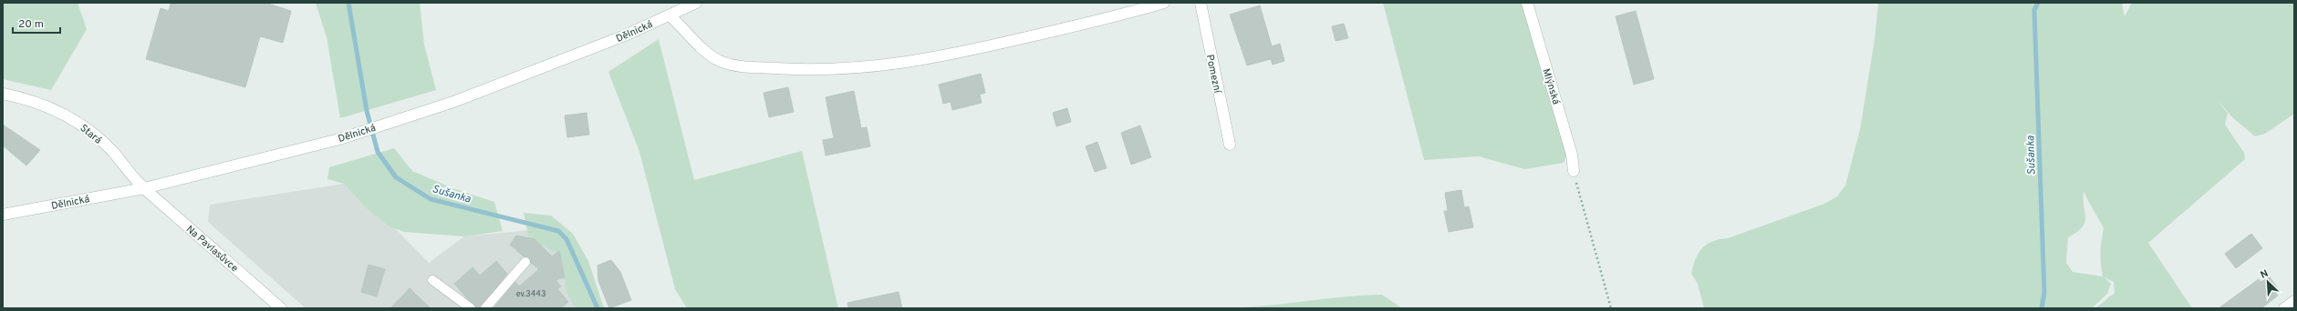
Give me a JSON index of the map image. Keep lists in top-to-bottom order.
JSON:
{
  "streets": {
    "street": [
      "Dělnická",
      "Pomezní",
      "Mlýnská",
      "Stará",
      "Na Pavlasůvce"
    ]
  },
  "crossings": [
    ["Dělnická", "Stará"],
    ["Dělnická", "Na Pavlasůvce"],
    ["Stará", "Na Pavlasůvce"]
  ],
  "water": ["Sušanka"],
  "house_numbers": ["ev.3443"],
  "scale_bar": "20 m",
  "north": "top left"
}
